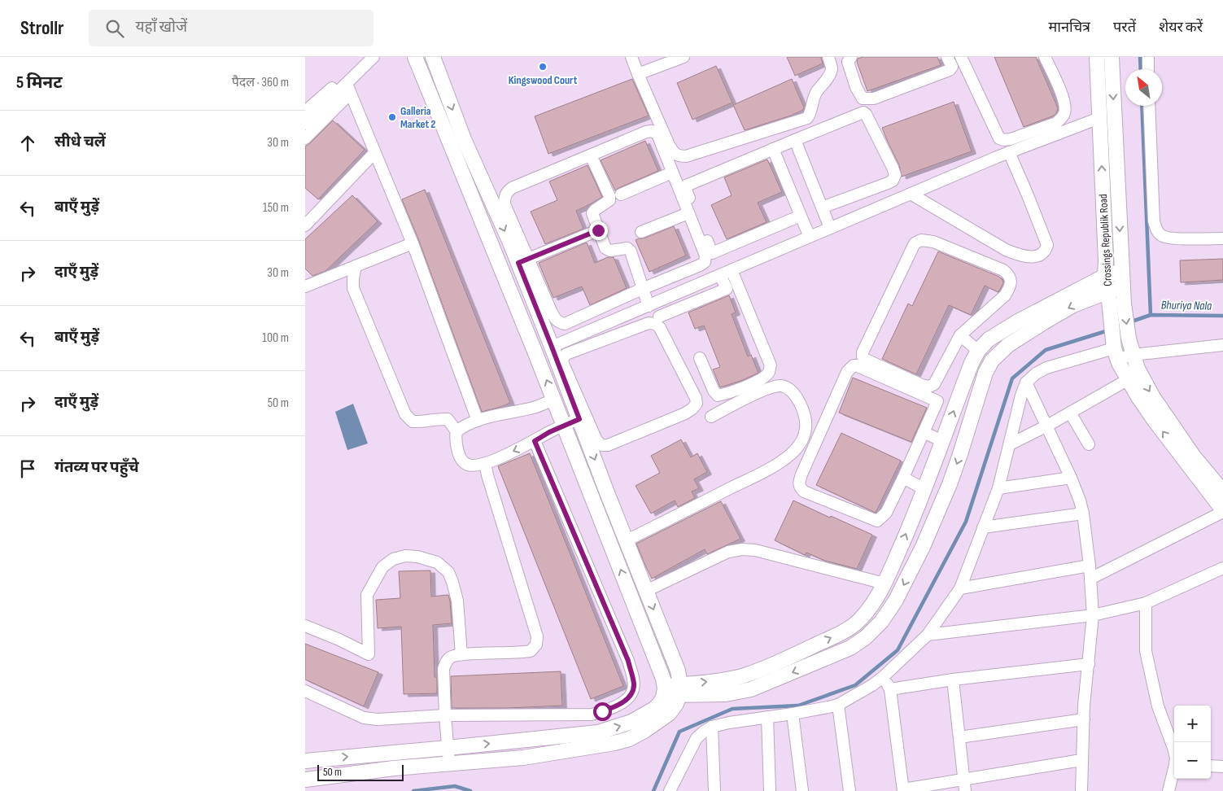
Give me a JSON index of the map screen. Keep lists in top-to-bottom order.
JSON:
{
  "streets": {
    "street": ["Crossings Republik Road"]
  },
  "water": ["Bhuriya Nala"],
  "places": ["Kingswood Court", "Galleria Market 2"],
  "scale_bar": "50 m",
  "north": "top left",
  "page": {
    "header": "Strollr",
    "search": "यहाँ खोजें",
    "nav": ["मानचित्र", "परतें", "शेयर करें"],
    "heading": ["5 मिनट", "पैदल · 360 m"],
    "list": [
      ["सीधे चलें", "30 m"],
      ["बाएँ मुड़ें", "150 m"],
      ["दाएँ मुड़ें", "30 m"],
      ["बाएँ मुड़ें", "100 m"],
      ["दाएँ मुड़ें", "50 m"],
      "गंतव्य पर पहुँचे"
    ],
    "map_buttons": ["+", "−"],
    "scale": "50 m"
  }
}
